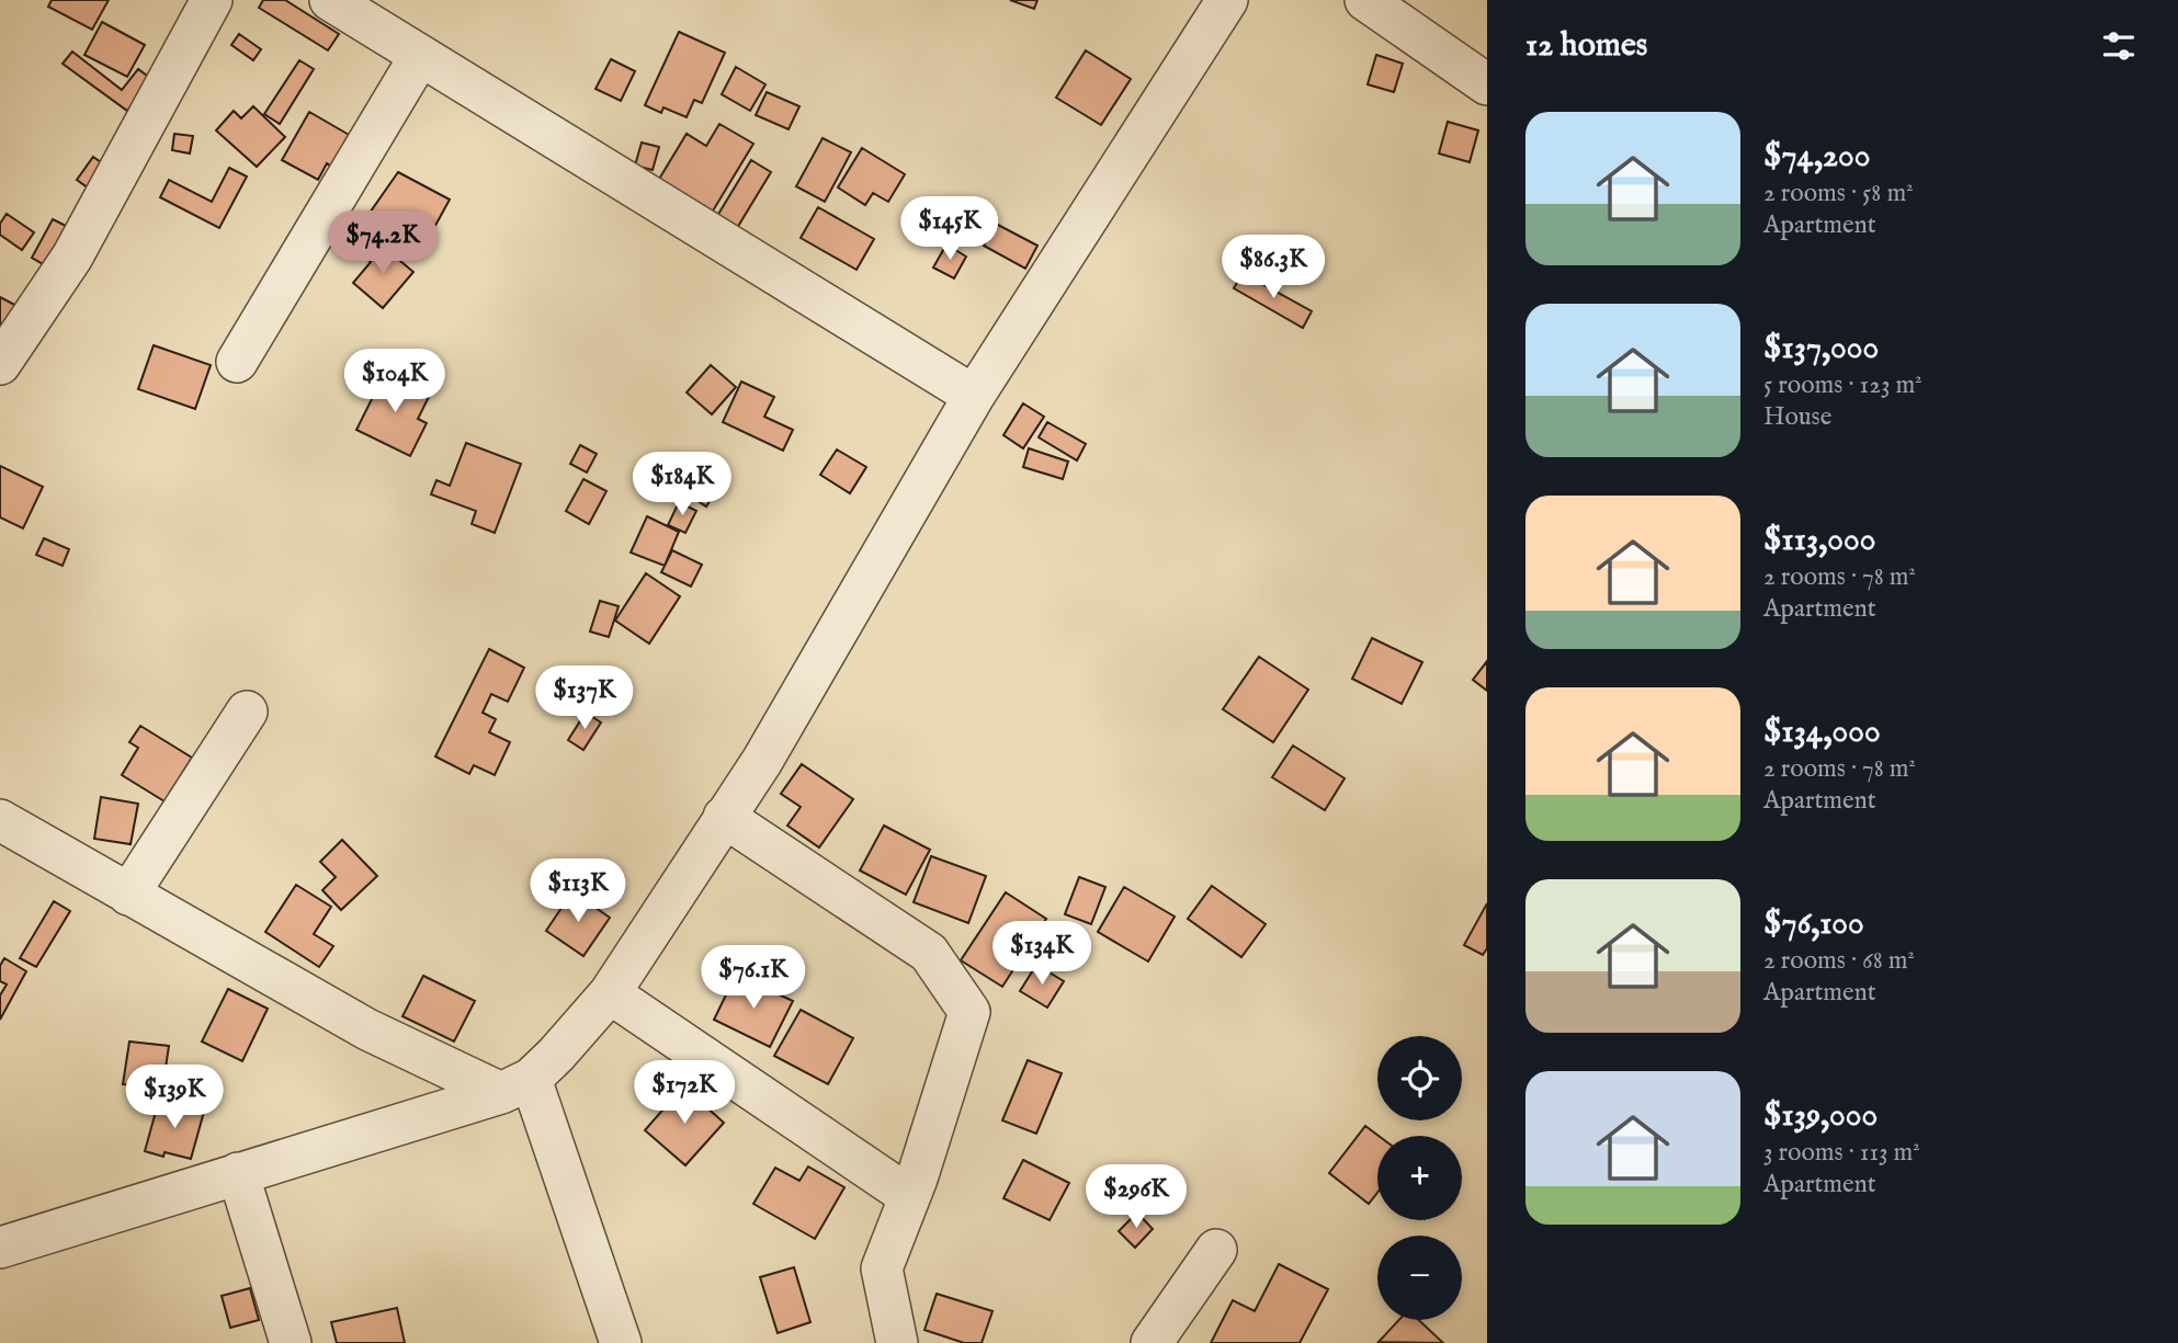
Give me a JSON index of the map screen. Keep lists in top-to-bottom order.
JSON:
{
  "page": {
    "heading": "12 homes",
    "list": [
      {
        "name": "$74,200",
        "note": "2 rooms · 58 m² · Apartment"
      },
      {
        "name": "$137,000",
        "note": "5 rooms · 123 m² · House"
      },
      {
        "name": "$113,000",
        "note": "2 rooms · 78 m² · Apartment"
      },
      {
        "name": "$134,000",
        "note": "2 rooms · 78 m² · Apartment"
      },
      {
        "name": "$76,100",
        "note": "2 rooms · 68 m² · Apartment"
      },
      {
        "name": "$139,000",
        "note": "3 rooms · 113 m² · Apartment"
      }
    ],
    "price": [
      "$145K",
      "$74.2K",
      "$86.3K",
      "$104K",
      "$184K",
      "$137K",
      "$113K",
      "$134K",
      "$76.1K",
      "$172K",
      "$139K",
      "$296K"
    ],
    "map_buttons": ["+", "−"]
  }
}
